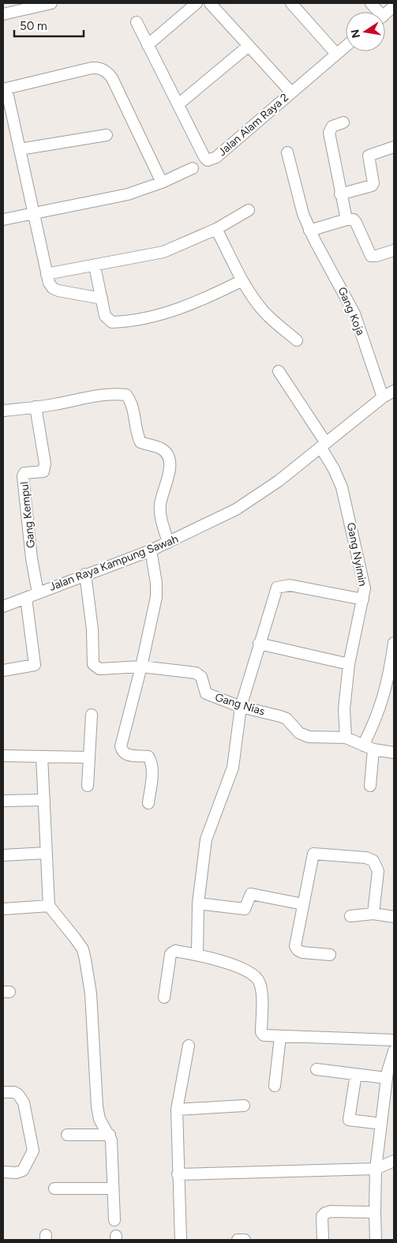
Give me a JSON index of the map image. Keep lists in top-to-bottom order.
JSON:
{
  "streets": {
    "street": [
      "Jalan Alam Raya 2",
      "Gang Koja",
      "Gang Kempul",
      "Gang Nyimin",
      "Jalan Raya Kampung Sawah",
      "Gang Nias"
    ]
  },
  "crossings": [
    ["Gang Koja", "Jalan Raya Kampung Sawah"],
    ["Gang Kempul", "Jalan Raya Kampung Sawah"],
    ["Gang Nyimin", "Jalan Raya Kampung Sawah"],
    ["Gang Nyimin", "Gang Nias"]
  ],
  "scale_bar": "50 m",
  "north": "left"
}
